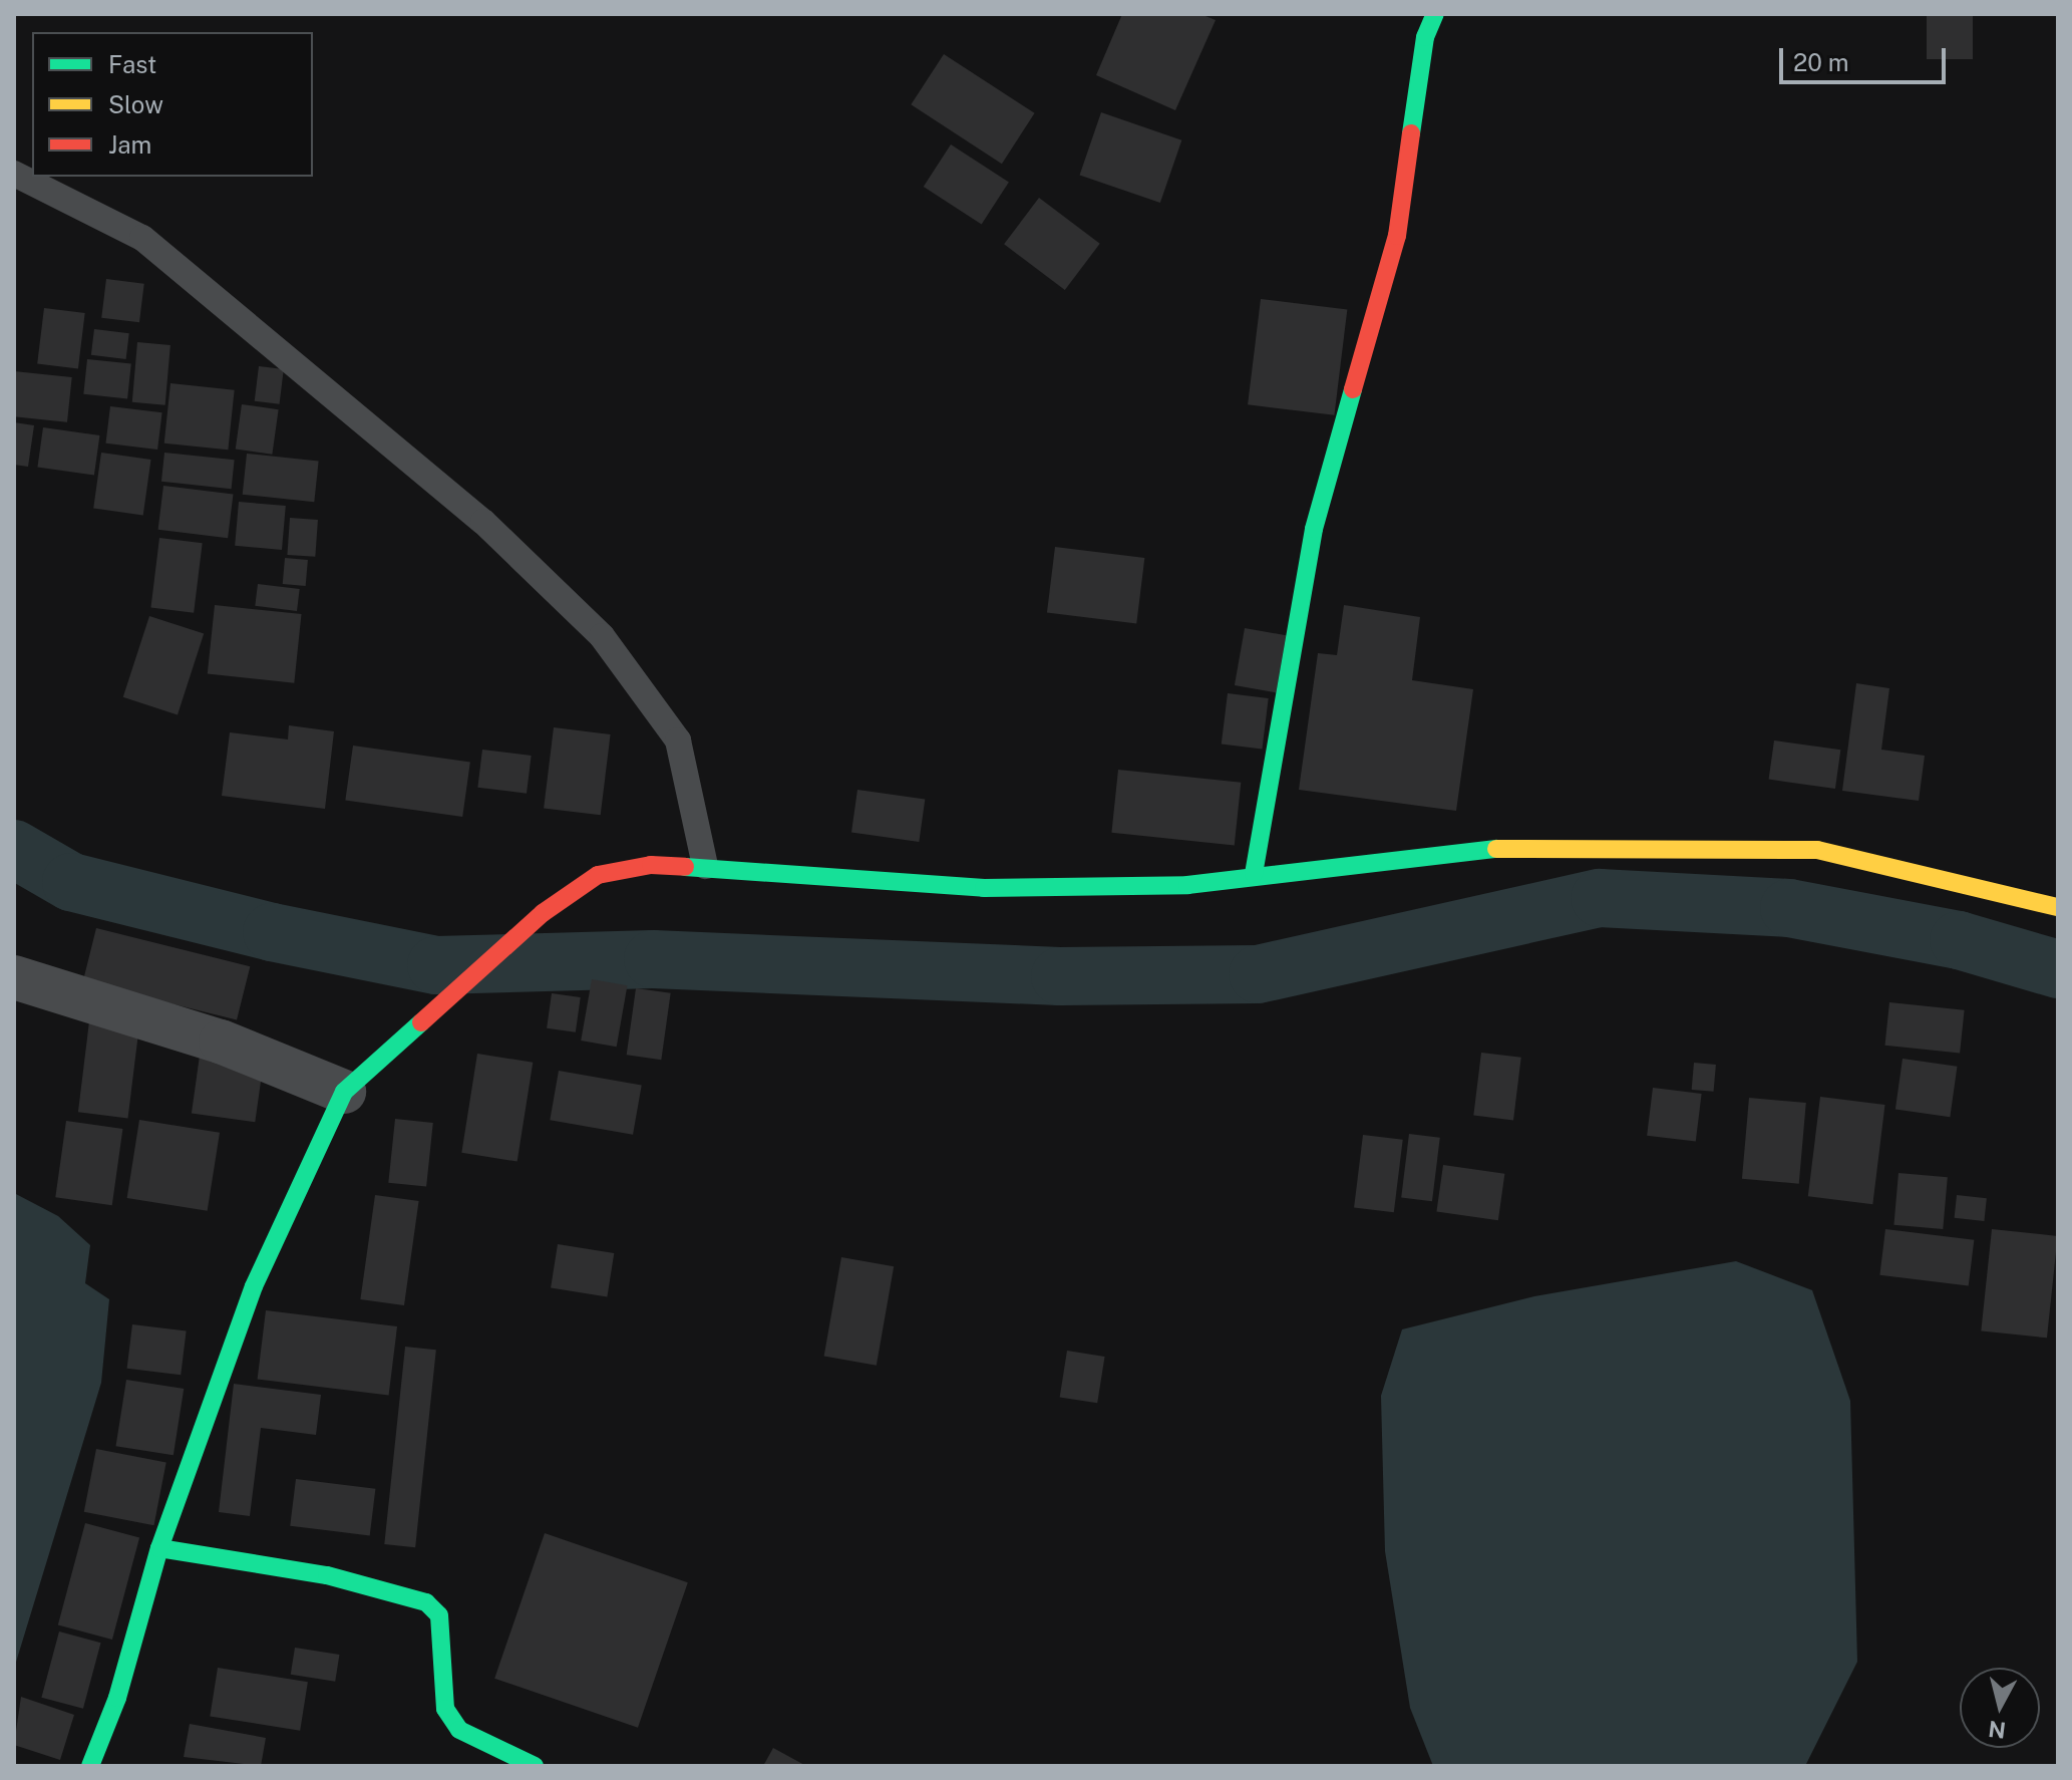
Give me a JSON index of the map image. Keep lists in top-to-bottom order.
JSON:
{
  "legend": ["Fast", "Slow", "Jam"],
  "scale_bar": "20 m",
  "north": "bottom"
}
